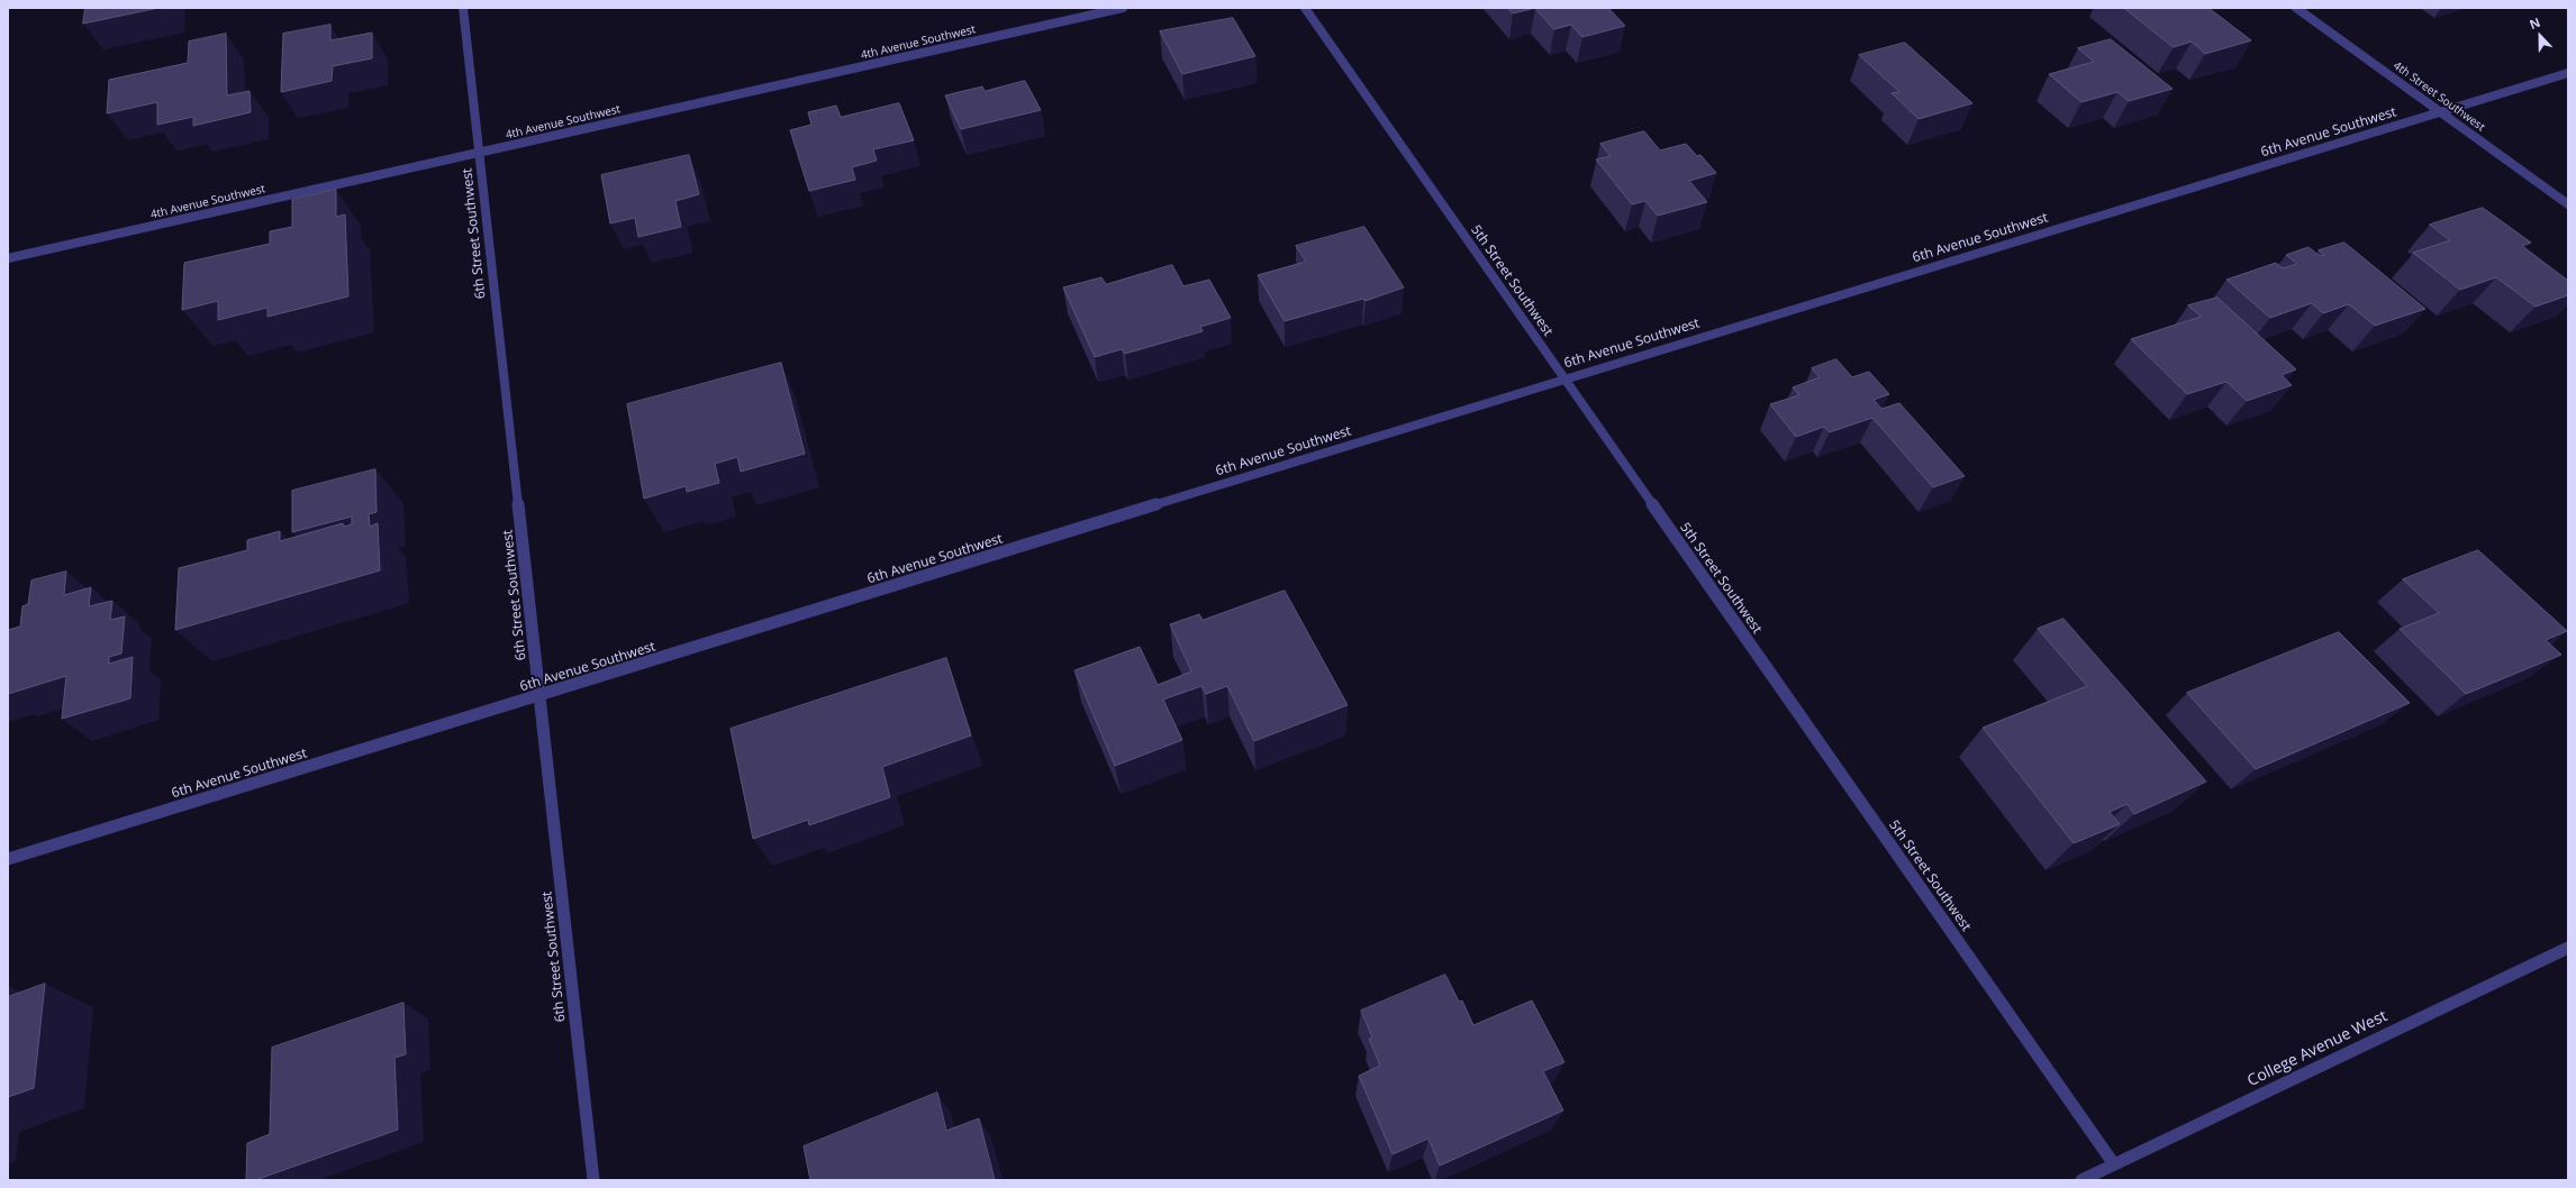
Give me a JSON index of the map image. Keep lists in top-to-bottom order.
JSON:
{
  "streets": {
    "street": [
      "4th Avenue Southwest",
      "4th Street Southwest",
      "6th Avenue Southwest",
      "6th Street Southwest",
      "5th Street Southwest",
      "College Avenue West"
    ]
  },
  "crossings": [
    ["4th Avenue Southwest", "6th Street Southwest"],
    ["4th Street Southwest", "6th Avenue Southwest"],
    ["6th Avenue Southwest", "6th Street Southwest"],
    ["6th Avenue Southwest", "5th Street Southwest"],
    ["5th Street Southwest", "College Avenue West"]
  ],
  "north": "top"
}
